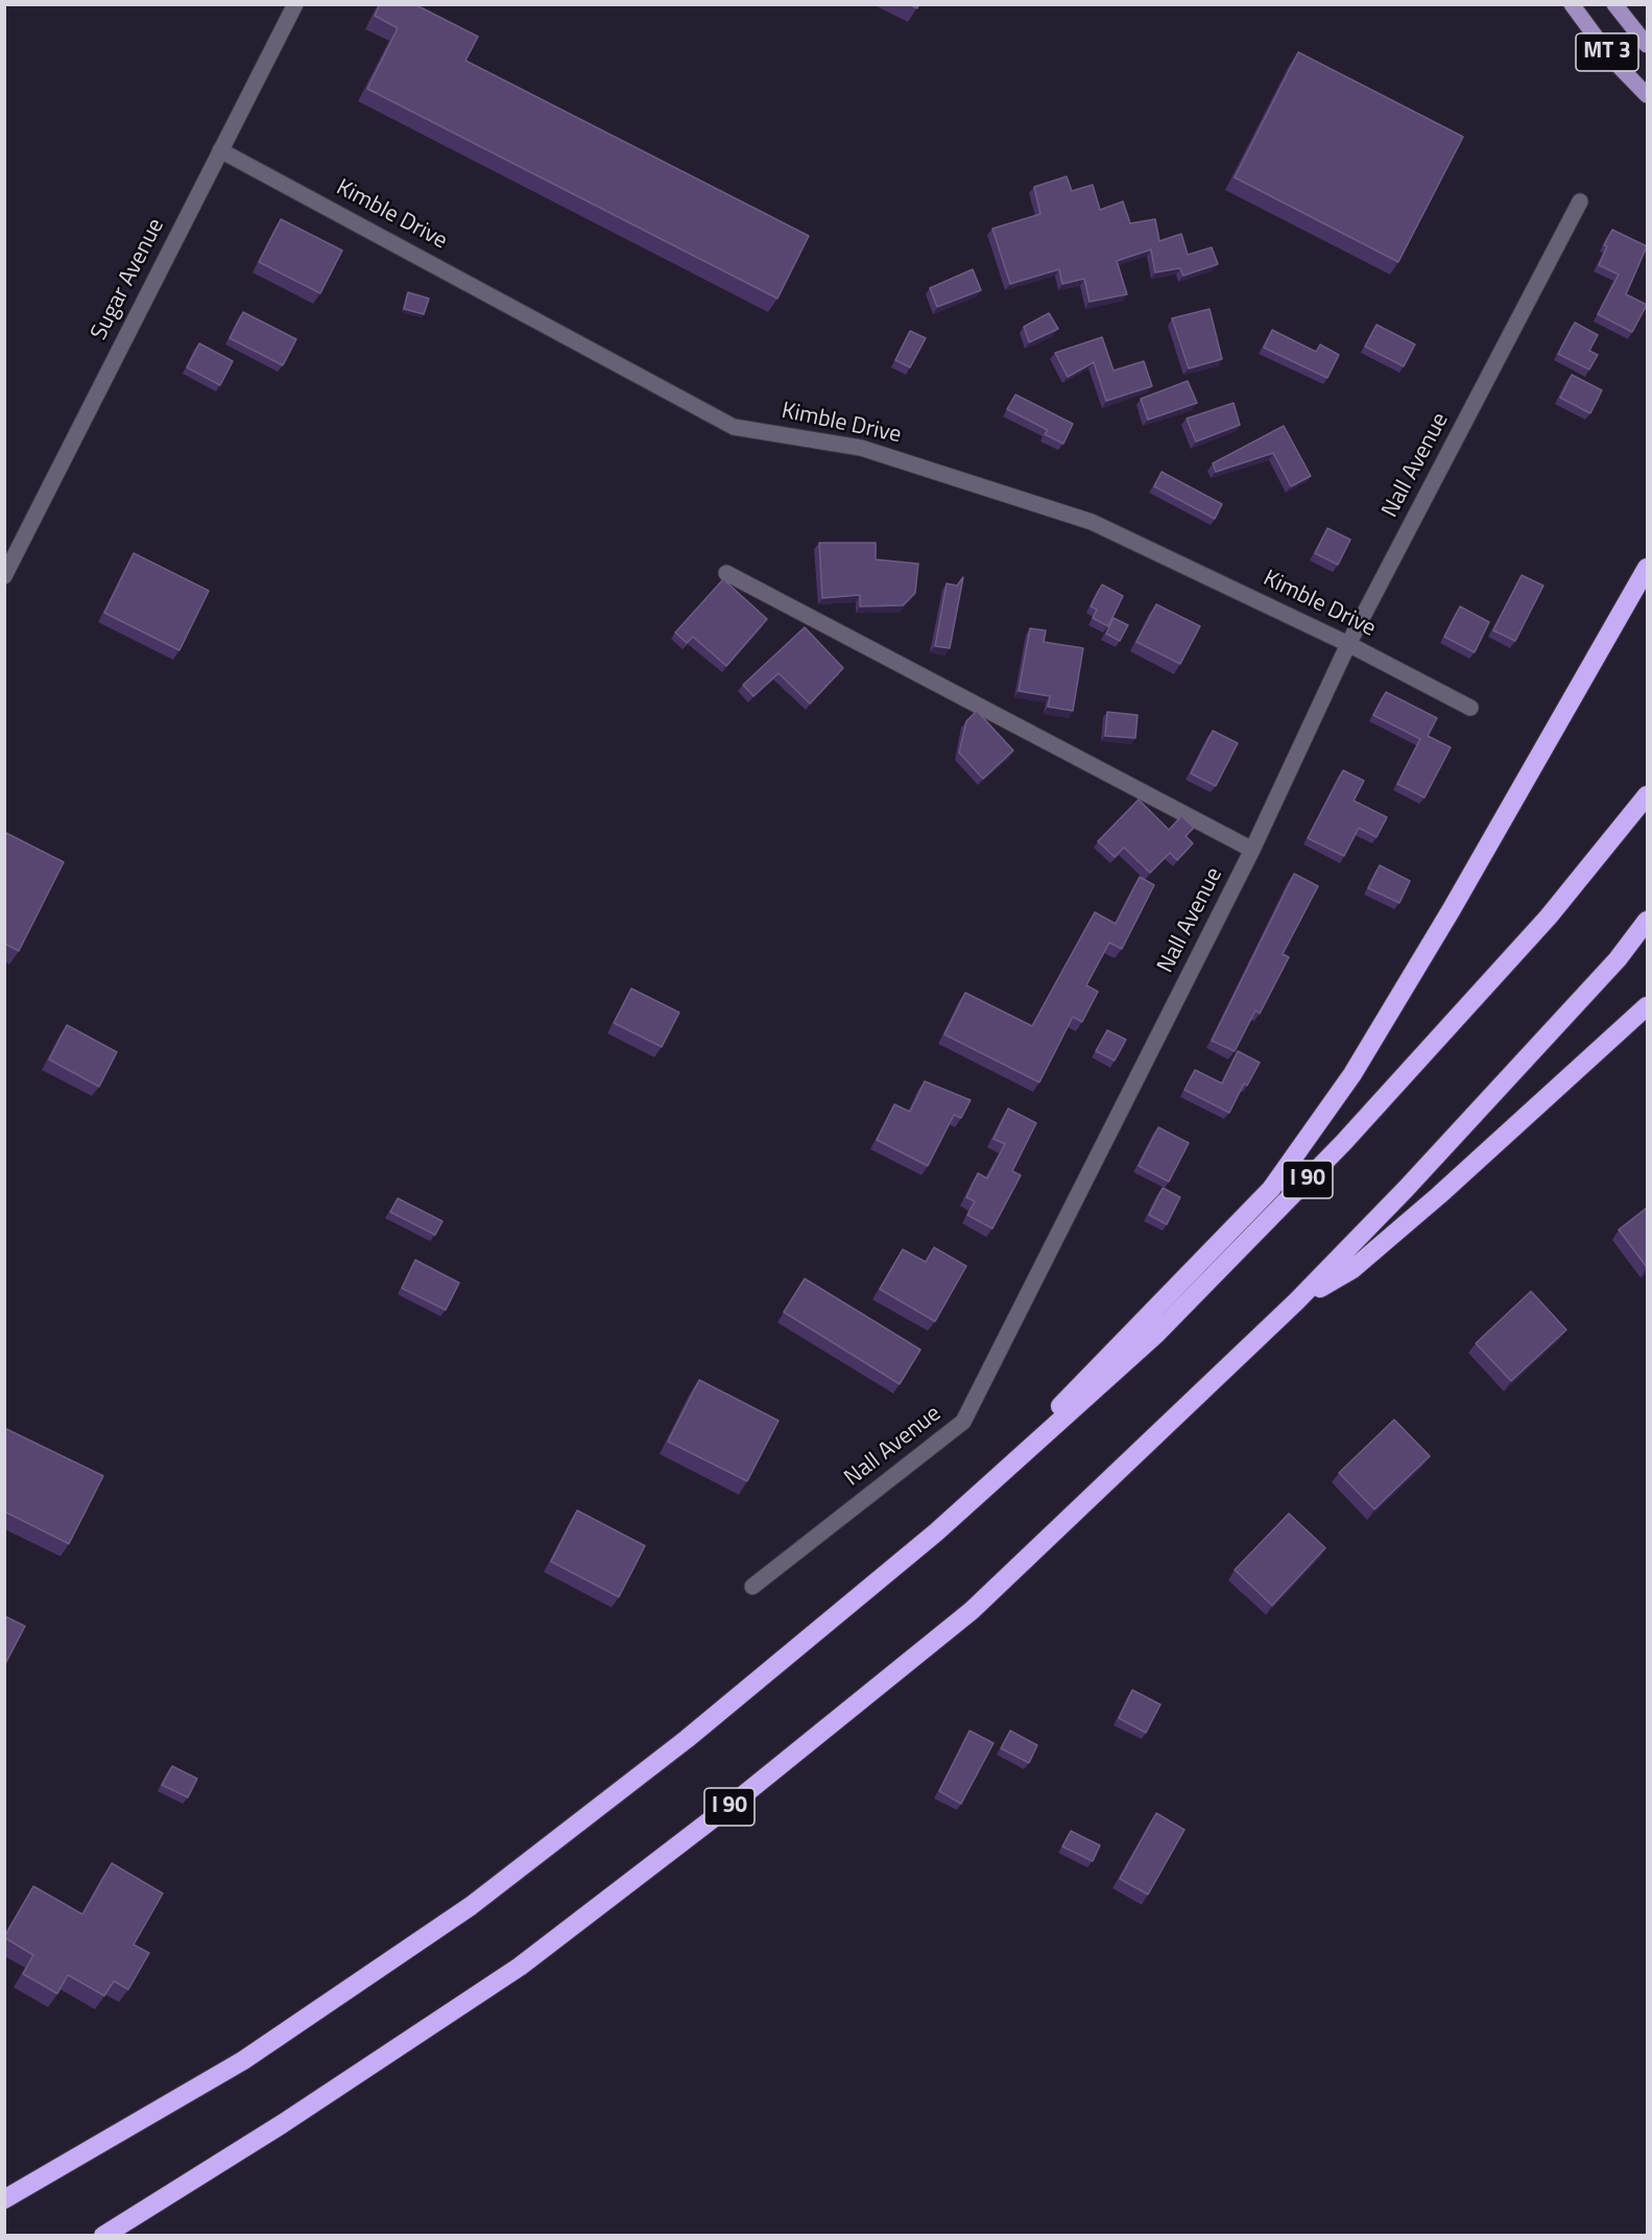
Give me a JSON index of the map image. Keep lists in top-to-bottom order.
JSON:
{
  "streets": {
    "highway": ["I 90"],
    "main road": ["MT 3"],
    "street": ["Kimble Drive", "Sugar Avenue", "Nall Avenue"]
  },
  "crossings": [
    ["Kimble Drive", "Sugar Avenue"],
    ["Kimble Drive", "Nall Avenue"]
  ]
}
